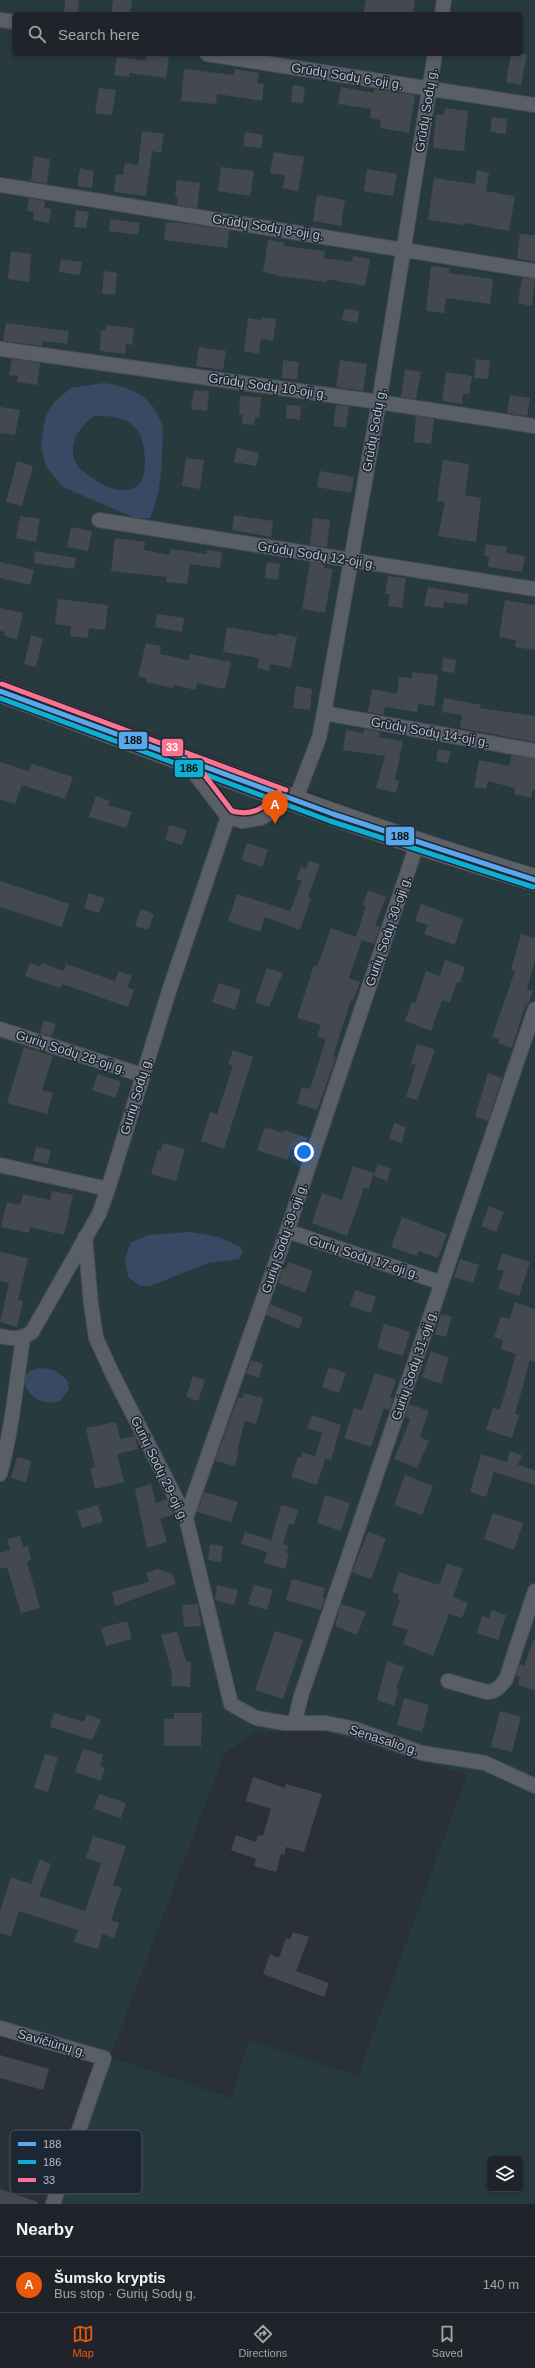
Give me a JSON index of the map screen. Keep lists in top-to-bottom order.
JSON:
{
  "streets": {
    "street": [
      "Grūdų Sodų 6-oji g.",
      "Grūdų Sodų g.",
      "Grūdų Sodų 8-oji g.",
      "Grūdų Sodų 10-oji g.",
      "Grūdų Sodų 12-oji g.",
      "Grūdų Sodų 14-oji g.",
      "Gurių Sodų 30-oji g.",
      "Gurių Sodų 28-oji g.",
      "Gurių Sodų g.",
      "Gurių Sodų 17-oji g.",
      "Gurių Sodų 31-oji g.",
      "Gurių Sodų 29-oji g.",
      "Senasalio g.",
      "Savičiūnų g."
    ]
  },
  "crossings": [
    ["Grūdų Sodų 6-oji g.", "Grūdų Sodų g."],
    ["Grūdų Sodų g.", "Grūdų Sodų 8-oji g."],
    ["Grūdų Sodų g.", "Grūdų Sodų 10-oji g."],
    ["Grūdų Sodų g.", "Grūdų Sodų 12-oji g."],
    ["Grūdų Sodų g.", "Grūdų Sodų 14-oji g."],
    ["Gurių Sodų 30-oji g.", "Gurių Sodų 17-oji g."],
    ["Gurių Sodų 30-oji g.", "Gurių Sodų 29-oji g."],
    ["Gurių Sodų 28-oji g.", "Gurių Sodų g."],
    ["Gurių Sodų g.", "Gurių Sodų 29-oji g."],
    ["Gurių Sodų 17-oji g.", "Gurių Sodų 31-oji g."],
    ["Gurių Sodų 31-oji g.", "Senasalio g."],
    ["Gurių Sodų 29-oji g.", "Senasalio g."]
  ],
  "lines": ["transit line 33", "transit line 188", "transit line 186"],
  "legend": ["188", "186", "33"],
  "page": {
    "search": "Search here",
    "pins": "A",
    "heading": "Nearby",
    "list": [
      {
        "mark": "A",
        "name": "Šumsko kryptis",
        "note": "Bus stop · Gurių Sodų g.",
        "value": "140 m"
      }
    ],
    "nav": ["Map", "Directions", "Saved"]
  }
}
